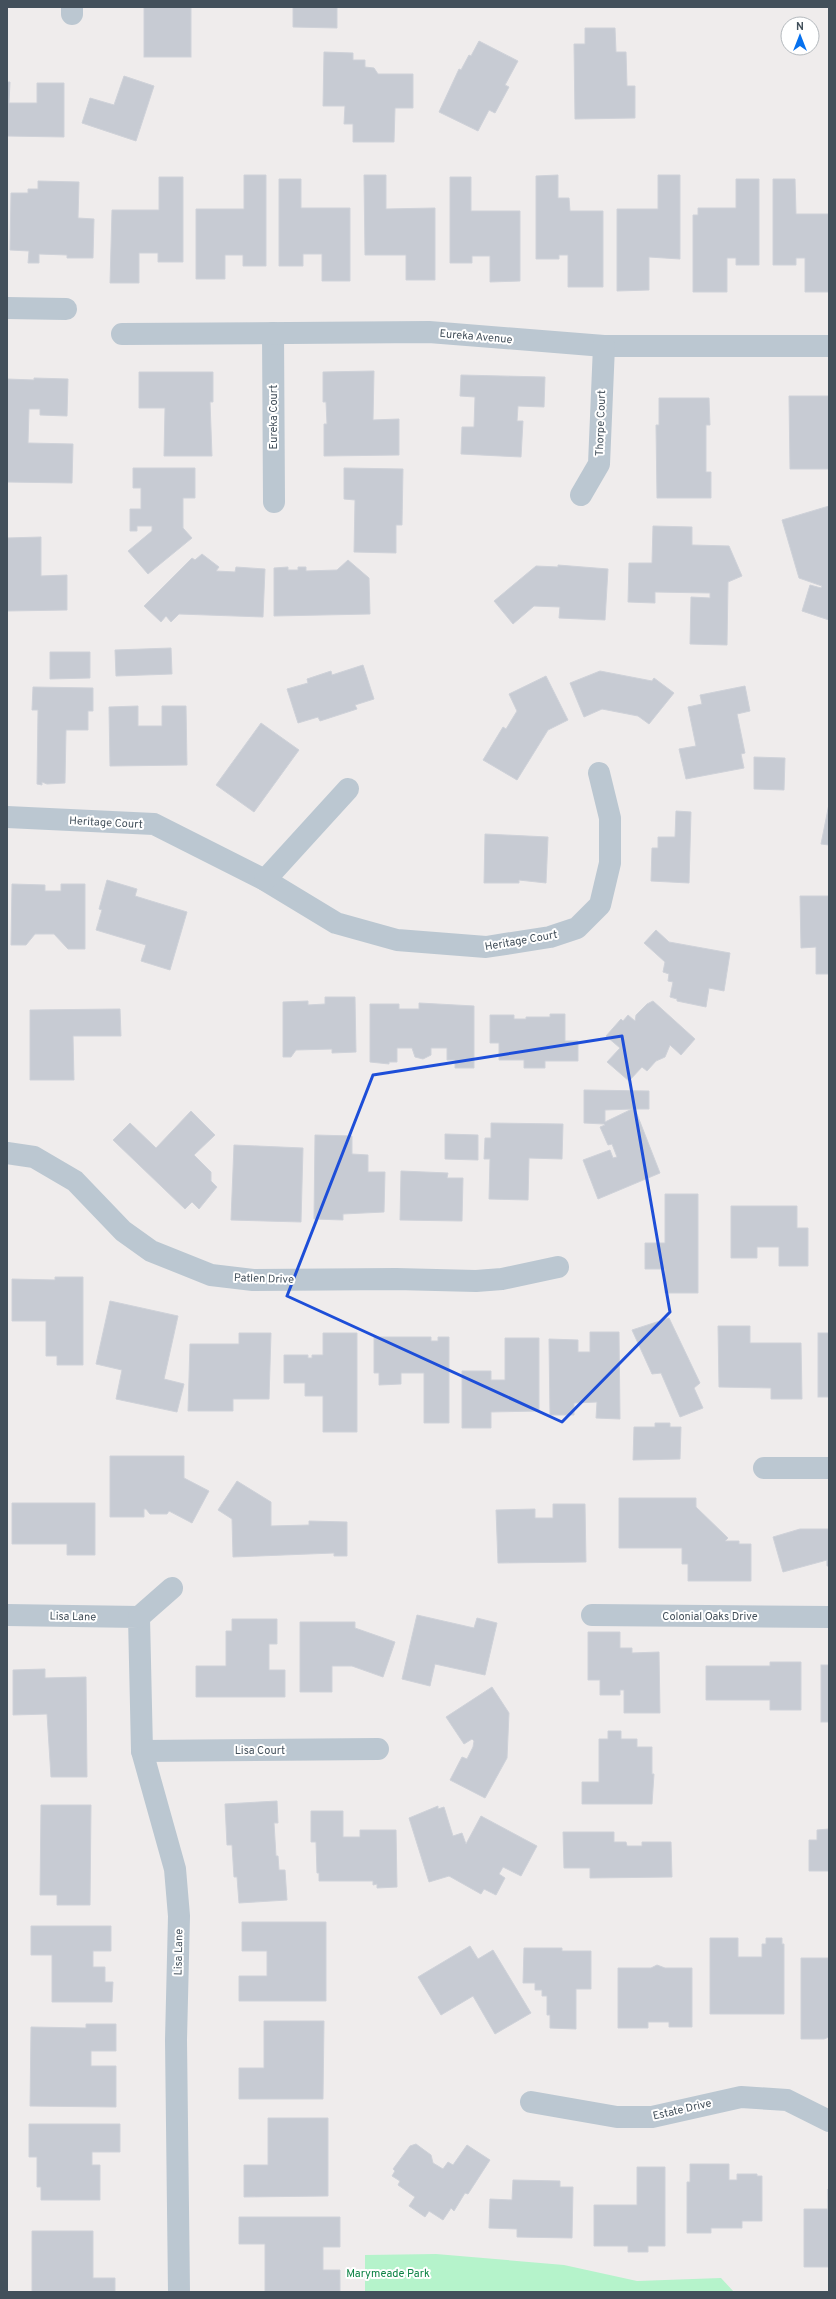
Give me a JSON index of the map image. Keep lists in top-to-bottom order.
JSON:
{
  "streets": {
    "street": [
      "Eureka Avenue",
      "Eureka Court",
      "Thorpe Court",
      "Heritage Court",
      "Patlen Drive",
      "Lisa Lane",
      "Colonial Oaks Drive",
      "Lisa Court",
      "Estate Drive"
    ]
  },
  "crossings": [
    ["Eureka Avenue", "Eureka Court"],
    ["Eureka Avenue", "Thorpe Court"],
    ["Lisa Lane", "Lisa Court"]
  ],
  "parks": ["Marymeade Park"],
  "north": "top"
}
